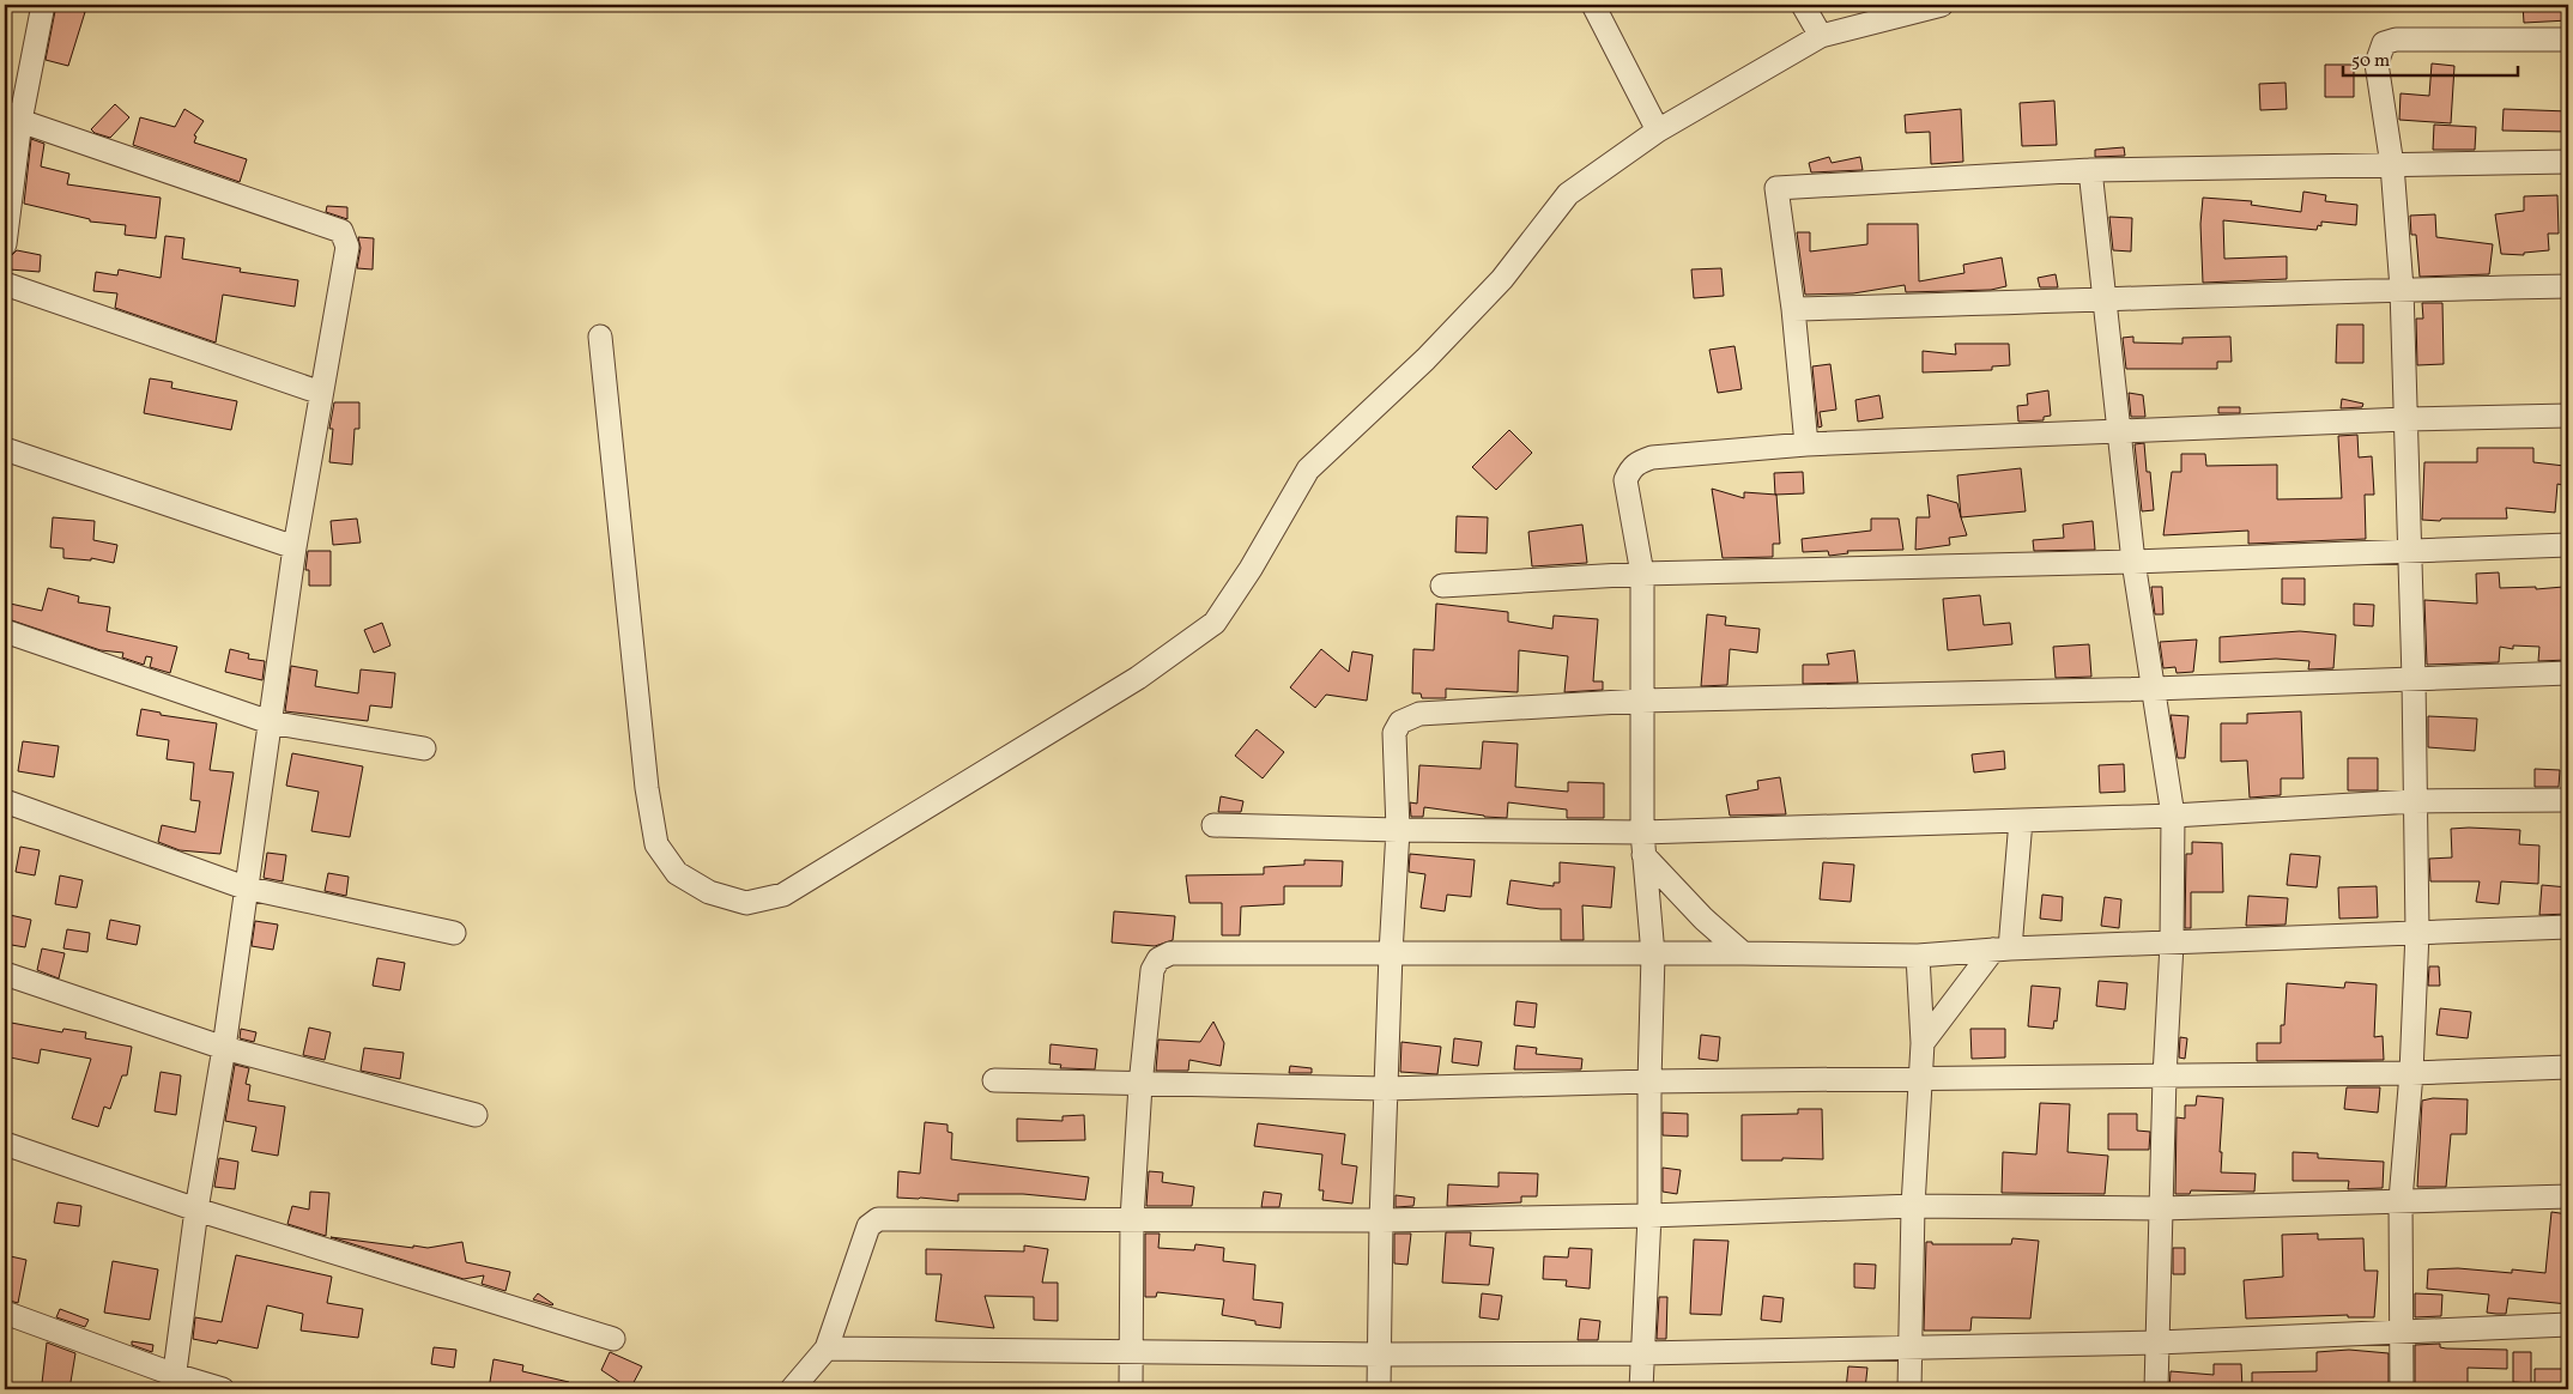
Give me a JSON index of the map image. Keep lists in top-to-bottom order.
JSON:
{
  "scale_bar": "50 m"
}
